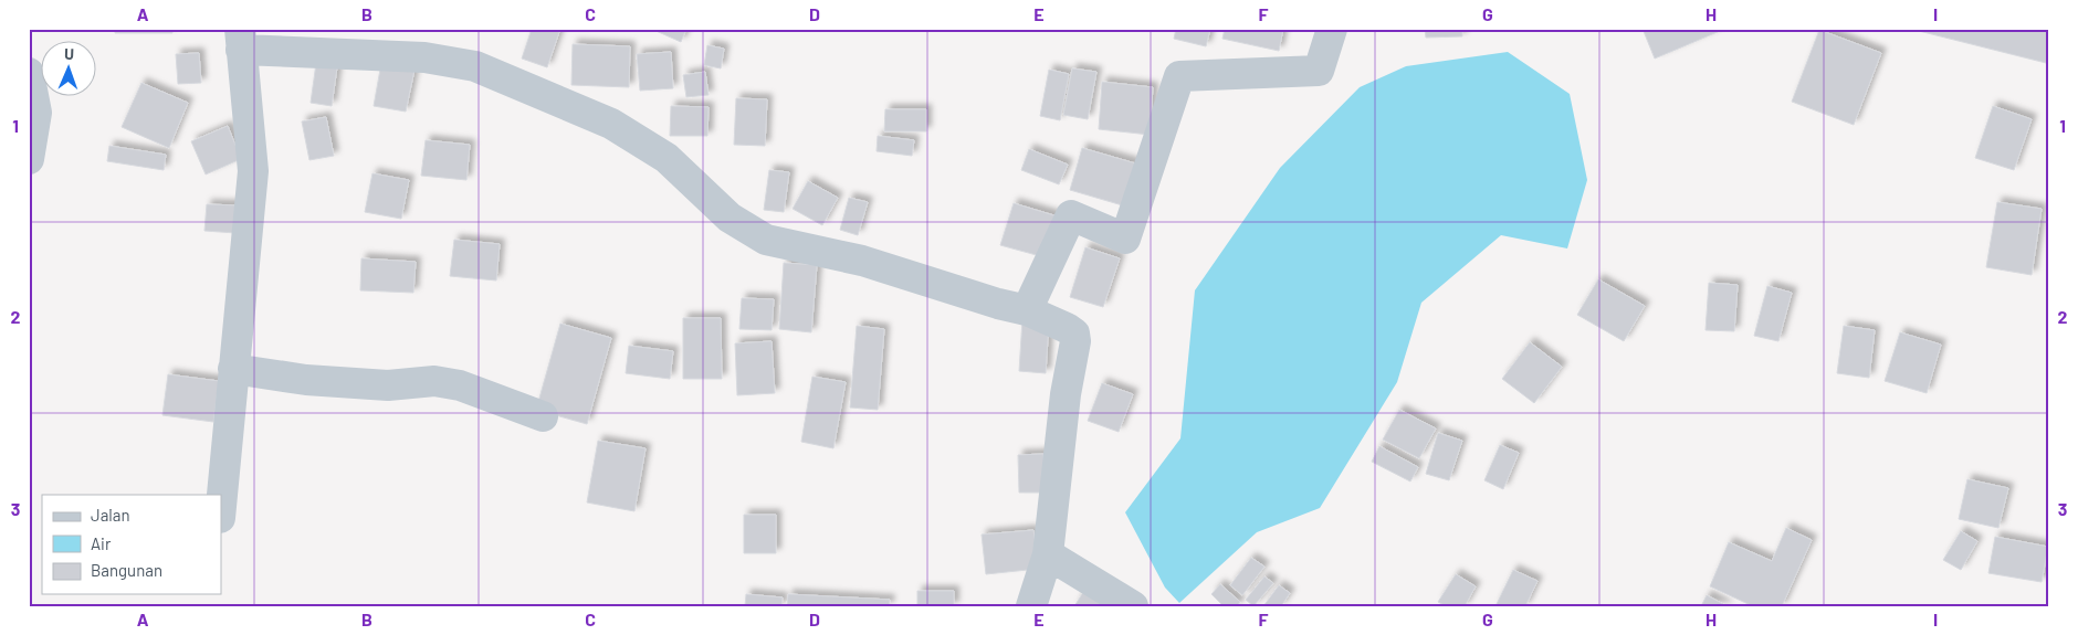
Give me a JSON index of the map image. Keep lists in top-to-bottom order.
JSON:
{
  "legend": ["Jalan", "Air", "Bangunan"],
  "north": "top",
  "grid": {
    "columns": [
      "A",
      "B",
      "C",
      "D",
      "E",
      "F",
      "G",
      "H",
      "I"
    ],
    "rows": ["1", "2", "3"]
  }
}
